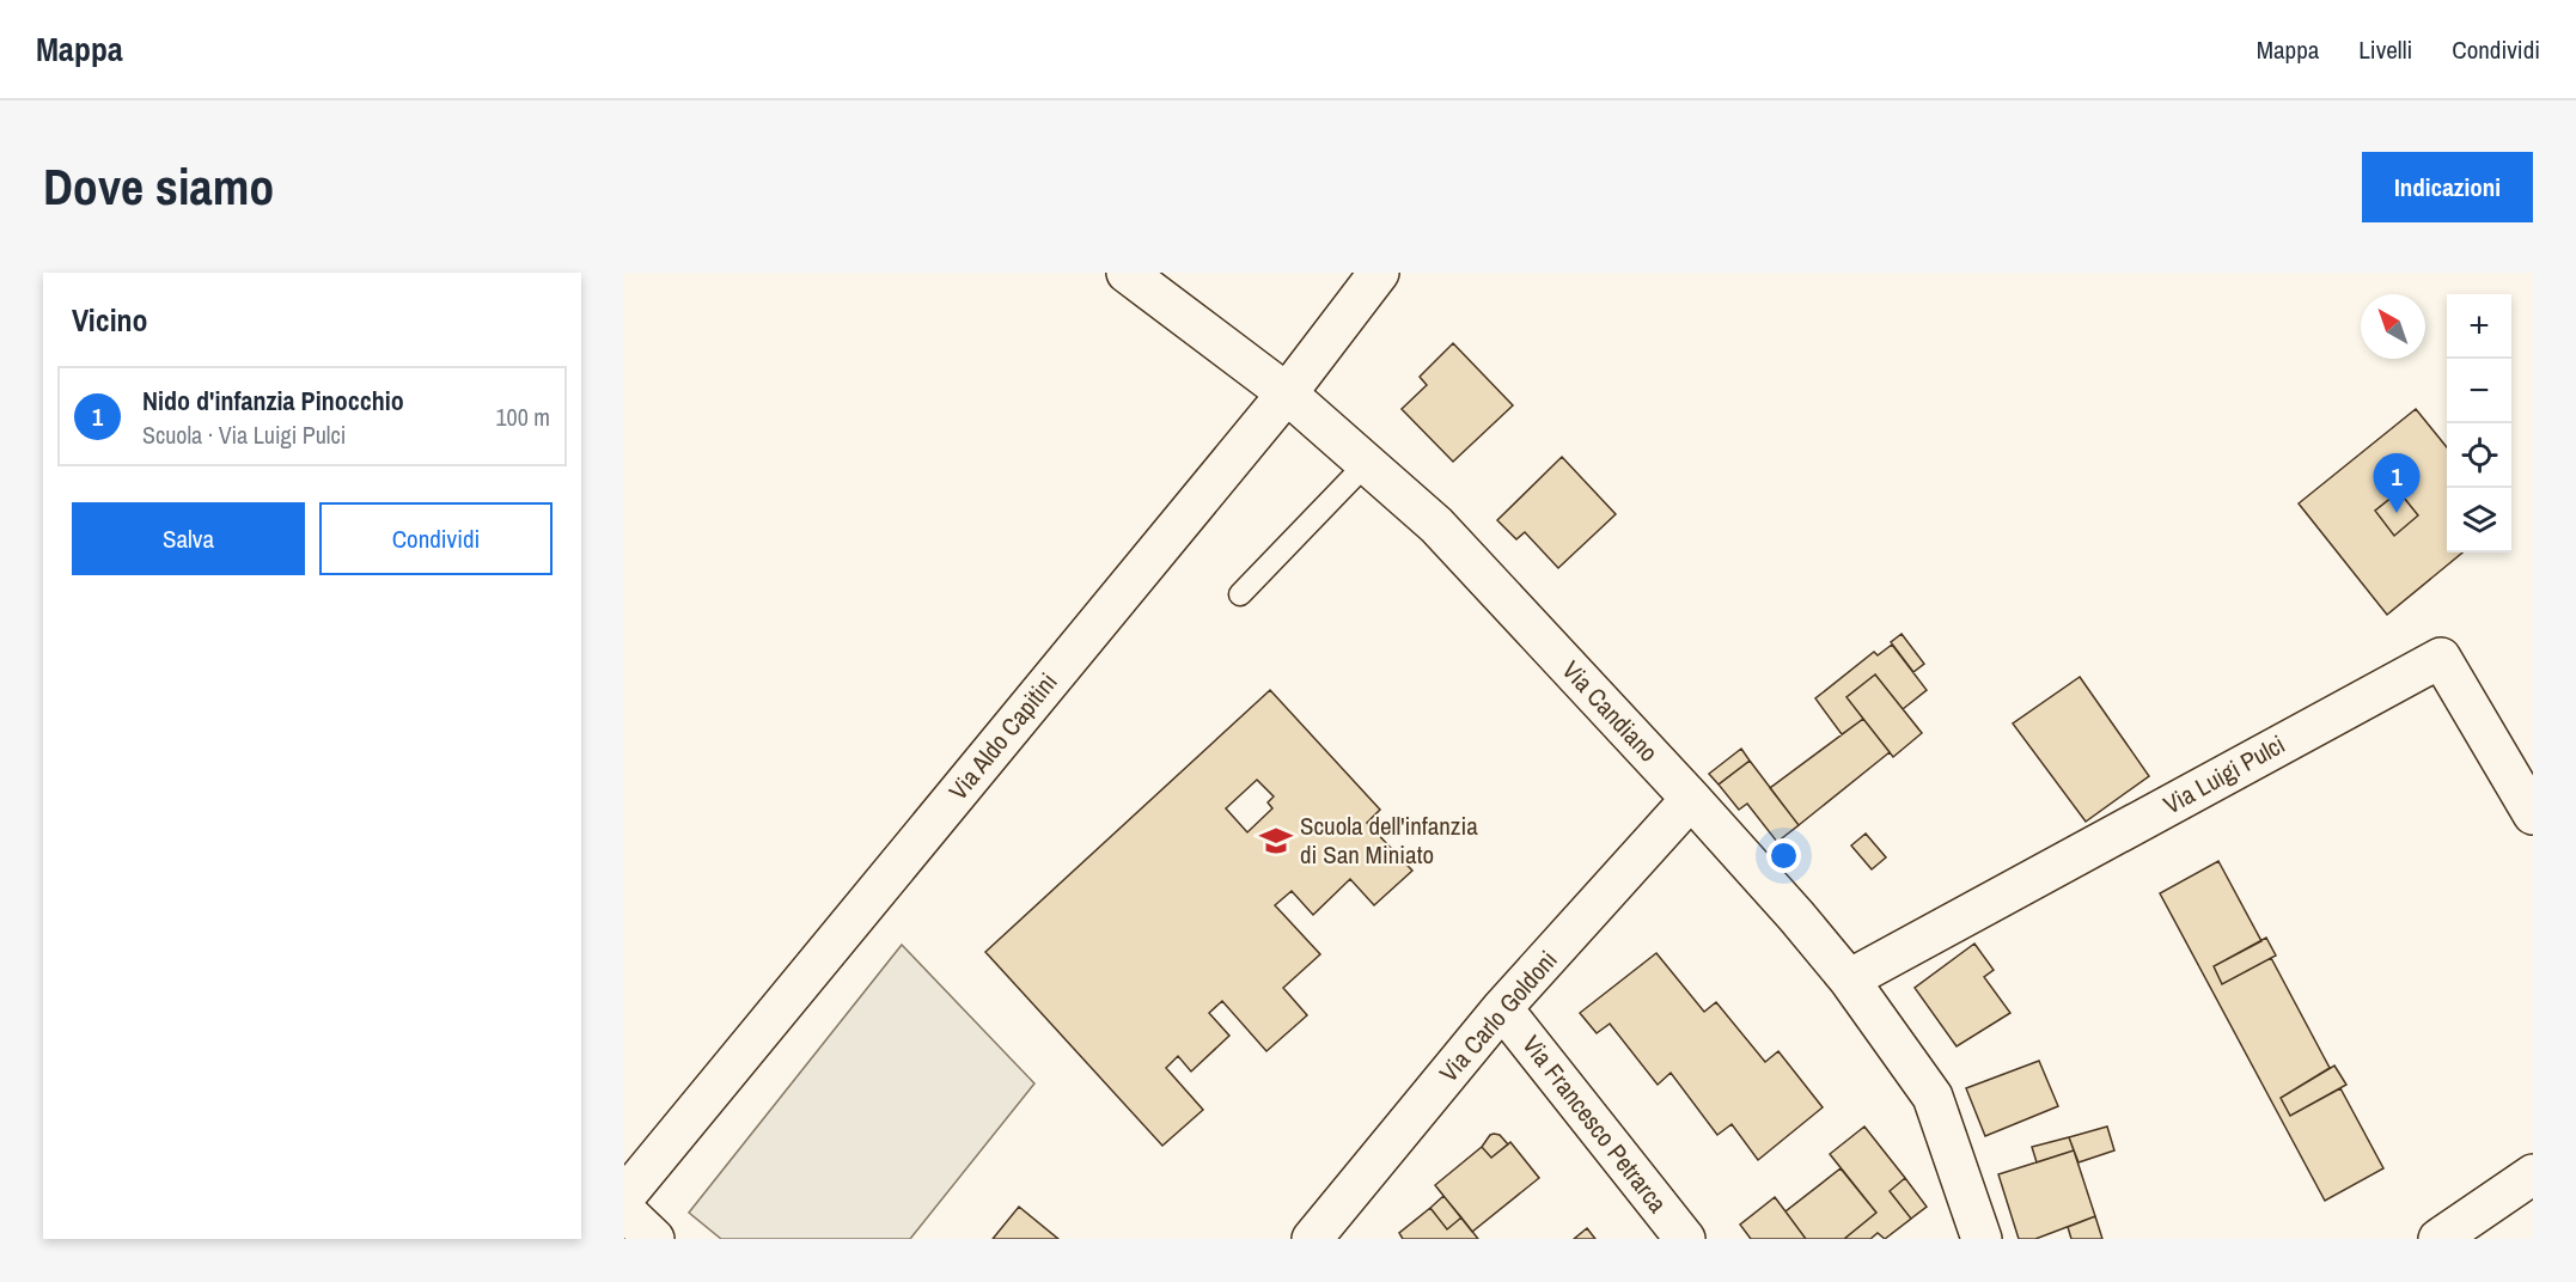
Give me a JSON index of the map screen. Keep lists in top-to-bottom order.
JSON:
{
  "streets": {
    "street": [
      "Via Candiano",
      "Via Aldo Capitini",
      "Via Luigi Pulci",
      "Via Carlo Goldoni",
      "Via Francesco Petrarca"
    ]
  },
  "crossings": [
    ["Via Candiano", "Via Aldo Capitini"],
    ["Via Candiano", "Via Luigi Pulci"],
    ["Via Candiano", "Via Carlo Goldoni"],
    ["Via Carlo Goldoni", "Via Francesco Petrarca"]
  ],
  "places": {
    "school or university": ["Scuola dell'infanzia di San Miniato"]
  },
  "north": "top left",
  "page": {
    "header": "Mappa",
    "nav": ["Mappa", "Livelli", "Condividi"],
    "buttons": [
      "Indicazioni",
      ["Salva", "Condividi"]
    ],
    "title": "Dove siamo",
    "heading": "Vicino",
    "map_buttons": ["+", "−"],
    "list": [
      {
        "mark": "1",
        "name": "Nido d'infanzia Pinocchio",
        "note": "Scuola · Via Luigi Pulci",
        "value": "100 m"
      }
    ],
    "pins": "1"
  }
}
